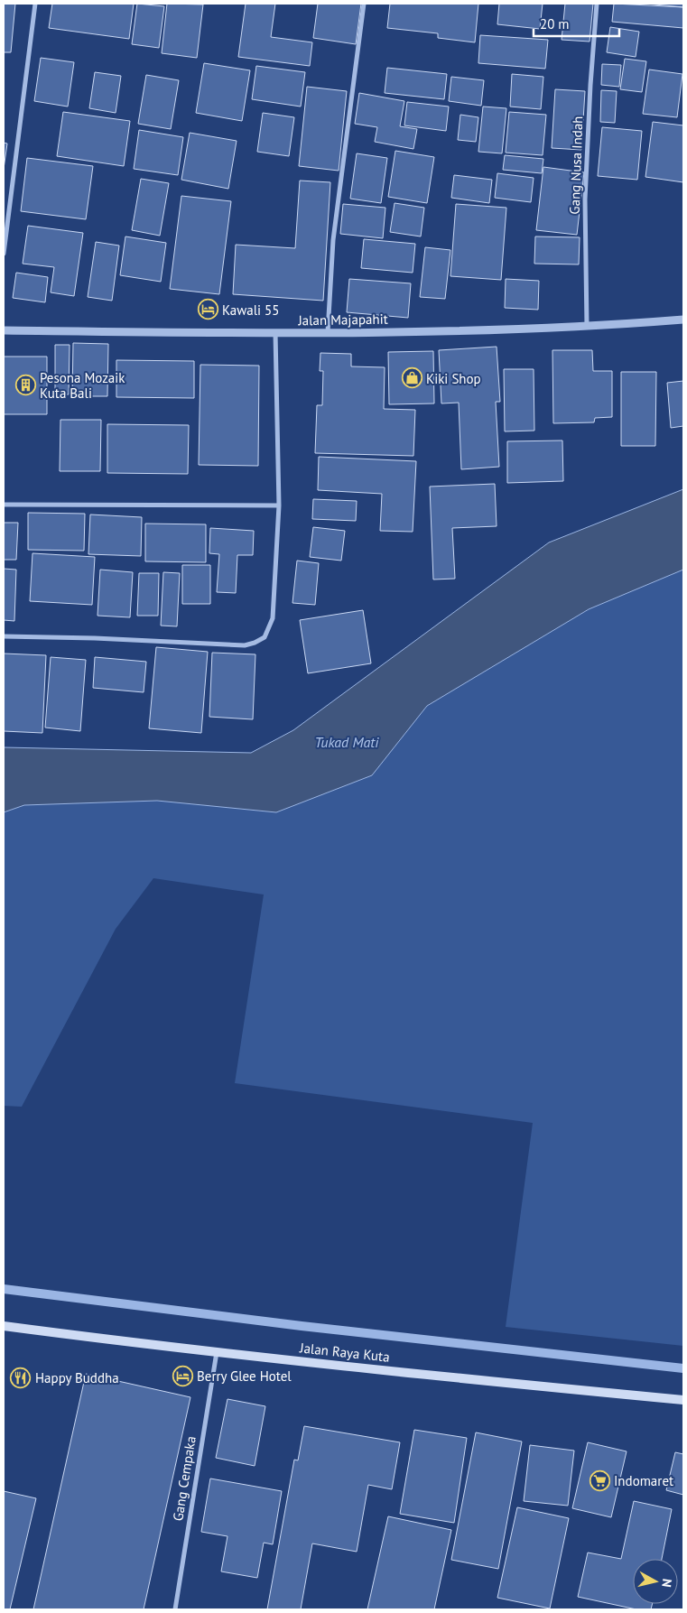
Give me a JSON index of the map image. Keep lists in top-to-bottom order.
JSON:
{
  "streets": {
    "main road": ["Jalan Raya Kuta"],
    "street": ["Gang Nusa Indah", "Jalan Majapahit", "Gang Cempaka"]
  },
  "crossings": [
    ["Gang Nusa Indah", "Jalan Majapahit"],
    ["Jalan Raya Kuta", "Gang Cempaka"]
  ],
  "water": ["Tukad Mati"],
  "places": {
    "hotel": ["Kawali 55", "Berry Glee Hotel"],
    "shop": ["Kiki Shop"],
    "building": ["Pesona Mozaik Kuta Bali"],
    "restaurant": ["Happy Buddha"],
    "supermarket": ["Indomaret"]
  },
  "scale_bar": "20 m",
  "north": "right"
}
